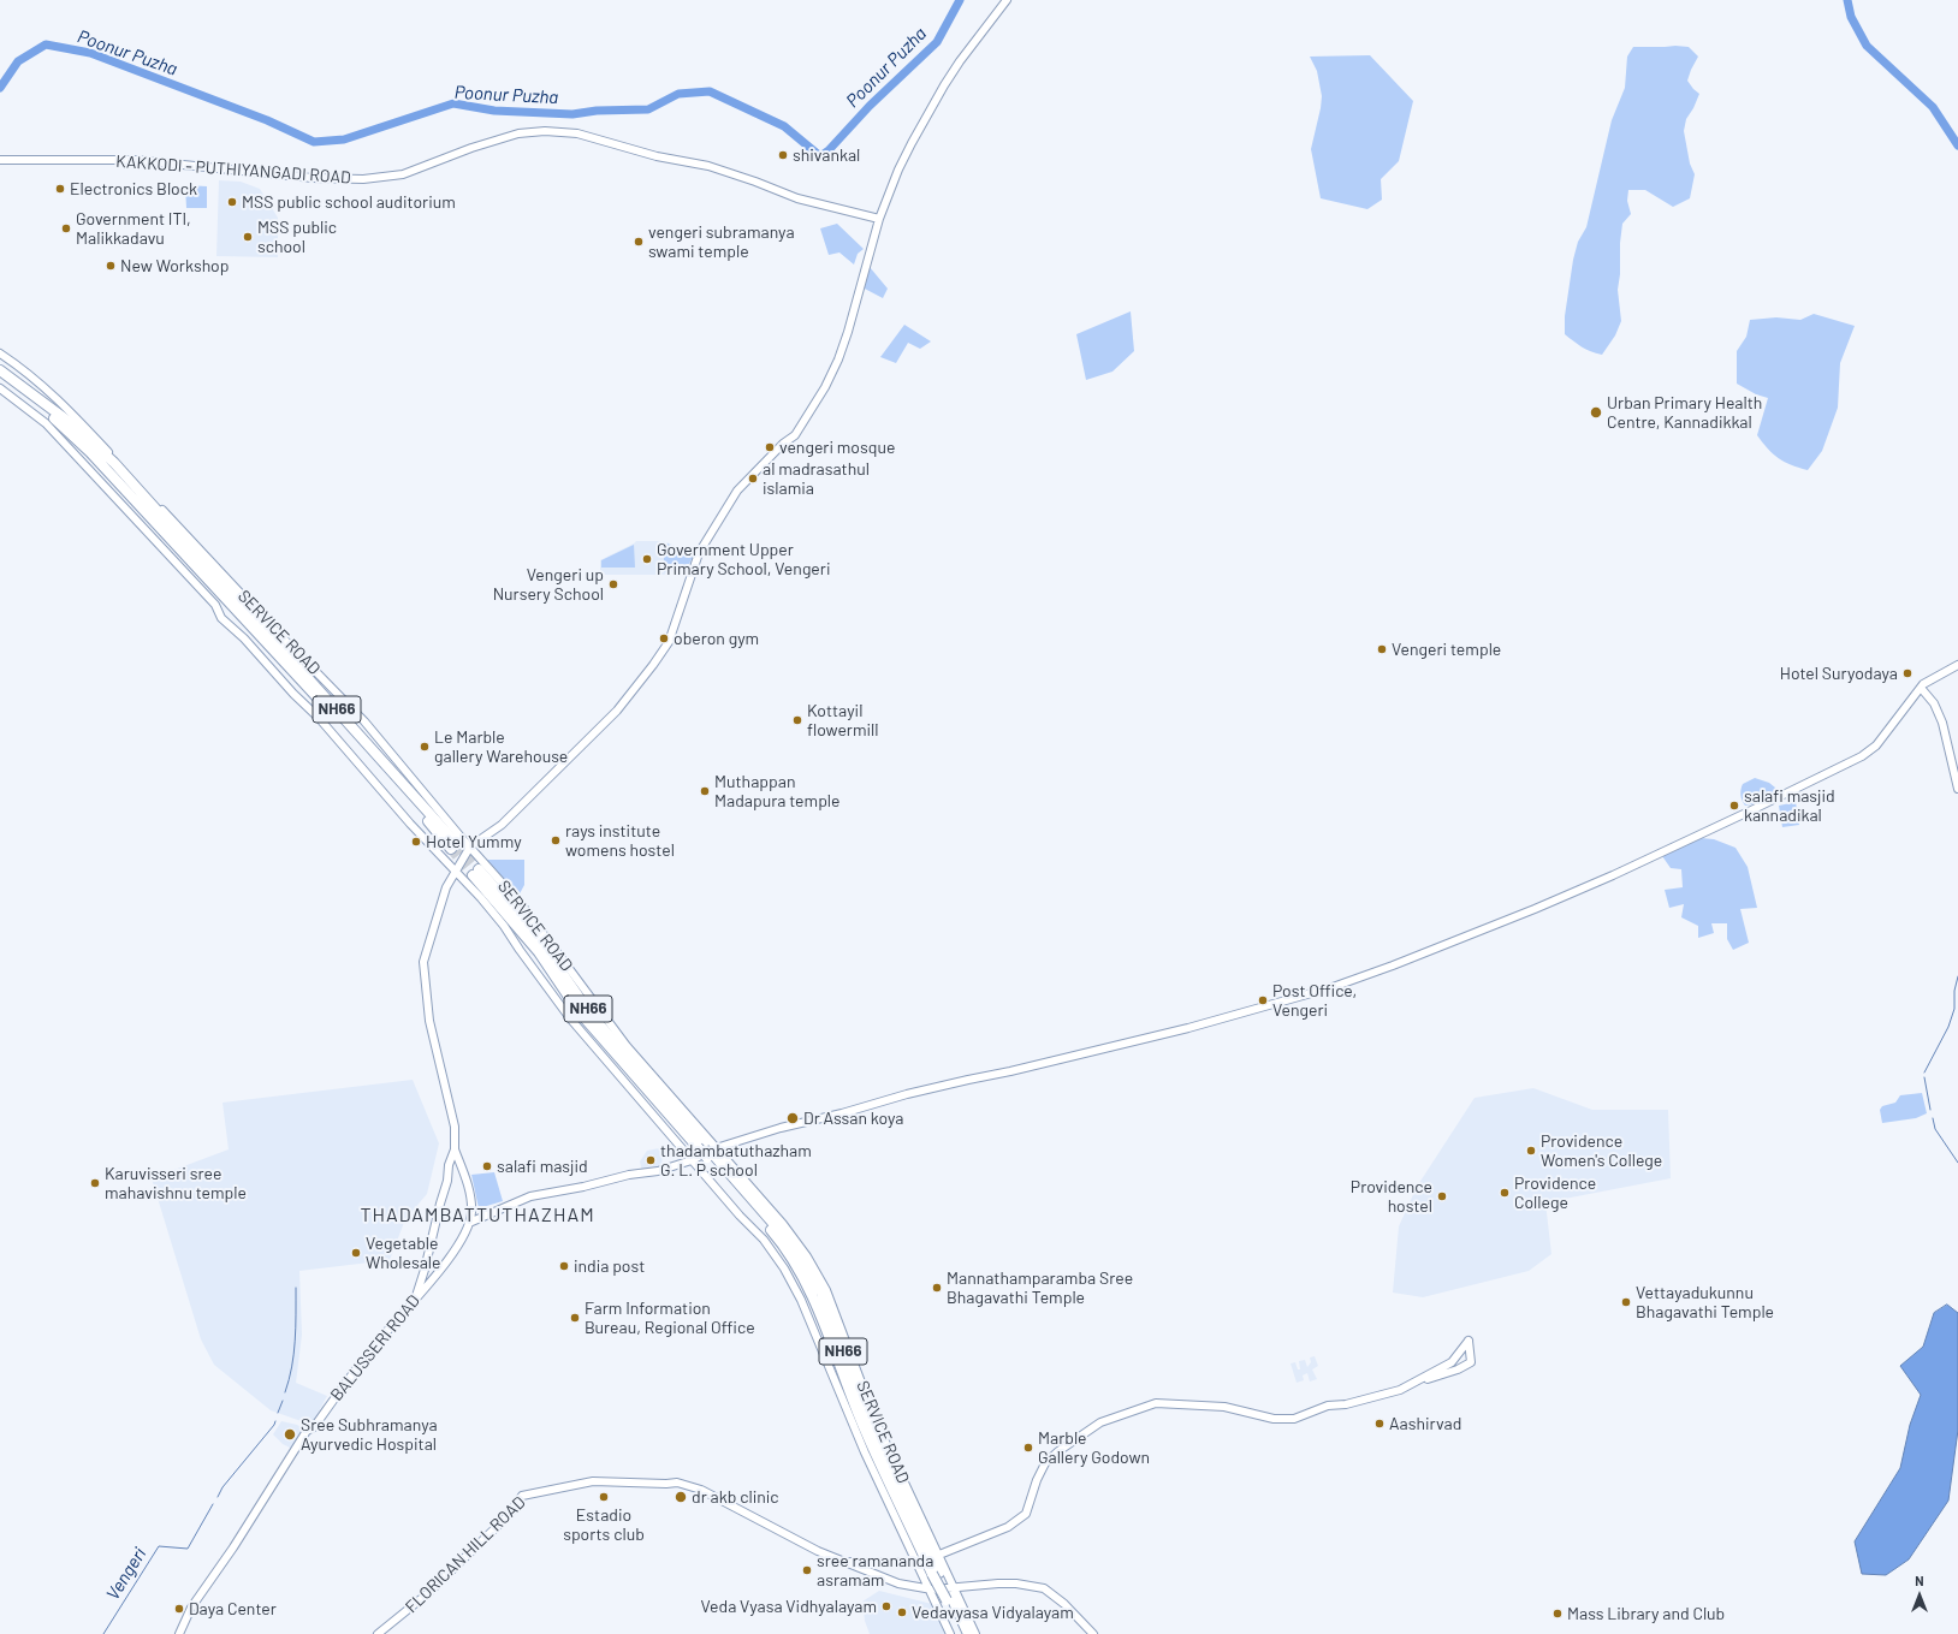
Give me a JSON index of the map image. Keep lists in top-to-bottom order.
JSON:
{
  "streets": {
    "highway": ["NH66"],
    "street": [
      "KAKKODI - PUTHIYANGADI ROAD",
      "SERVICE ROAD",
      "BALUSSERI ROAD",
      "FLORICAN HILL ROAD"
    ]
  },
  "crossings": [
    ["SERVICE ROAD", "NH66"],
    ["SERVICE ROAD", "FLORICAN HILL ROAD"],
    ["NH66", "FLORICAN HILL ROAD"]
  ],
  "districts": ["THADAMBATTUTHAZHAM"],
  "water": ["Poonur Puzha", "Vengeri"],
  "places": [
    "shivankal",
    "Electronics Block",
    "MSS public school auditorium",
    "Government ITI, Malikkadavu",
    "MSS public school",
    "vengeri subramanya swami temple",
    "New Workshop",
    "Urban Primary Health Centre, Kannadikkal",
    "vengeri mosque",
    "al madrasathul islamia",
    "Government Upper Primary School, Vengeri",
    "Vengeri up Nursery School",
    "oberon gym",
    "Vengeri temple",
    "Hotel Suryodaya",
    "Kottayil flowermill",
    "Le Marble gallery Warehouse",
    "Muthappan Madapura temple",
    "salafi masjid kannadikal",
    "rays institute womens hostel",
    "Hotel Yummy",
    "Post Office, Vengeri",
    "Dr Assan koya",
    "Providence Women's College",
    "thadambatuthazham G. L. P school",
    "salafi masjid",
    "Karuvisseri sree mahavishnu temple",
    "Providence College",
    "Providence hostel",
    "Vegetable Wholesale",
    "india post",
    "Mannathamparamba Sree Bhagavathi Temple",
    "Vettayadukunnu Bhagavathi Temple",
    "Farm Information Bureau, Regional Office",
    "Aashirvad",
    "Sree Subhramanya Ayurvedic Hospital",
    "Marble Gallery Godown",
    "Estadio sports club",
    "dr akb clinic",
    "sree ramananda asramam",
    "Veda Vyasa Vidhyalayam",
    "Daya Center",
    "Vedavyasa Vidyalayam",
    "Mass Library and Club"
  ],
  "north": "top"
}
